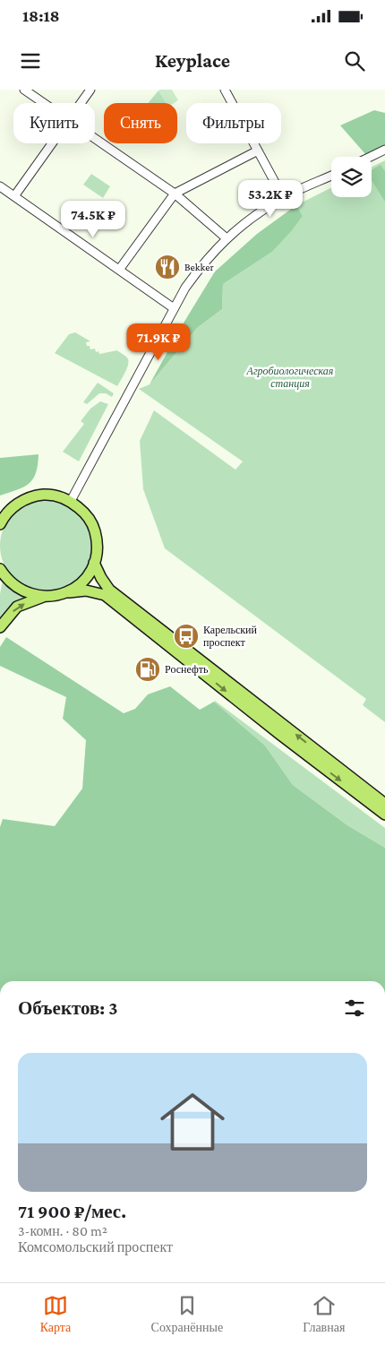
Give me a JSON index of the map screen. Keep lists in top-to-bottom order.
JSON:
{
  "parks": ["Агробиологическая станция"],
  "places": {
    "restaurant": ["Bekker"],
    "bus stop": ["Карельский проспект"],
    "fuel station": ["Роснефть"]
  },
  "page": {
    "status": "18:18",
    "header": "Keyplace",
    "chip": ["Купить", "Снять", "Фильтры"],
    "price": ["53.2K ₽", "74.5K ₽", "71.9K ₽"],
    "heading": "Объектов: 3",
    "list": [
      {
        "name": "71 900 ₽/мес.",
        "note": "3-комн. · 80 m² · Комсомольский проспект"
      }
    ],
    "tabs": ["Карта", "Сохранённые", "Главная"]
  }
}
